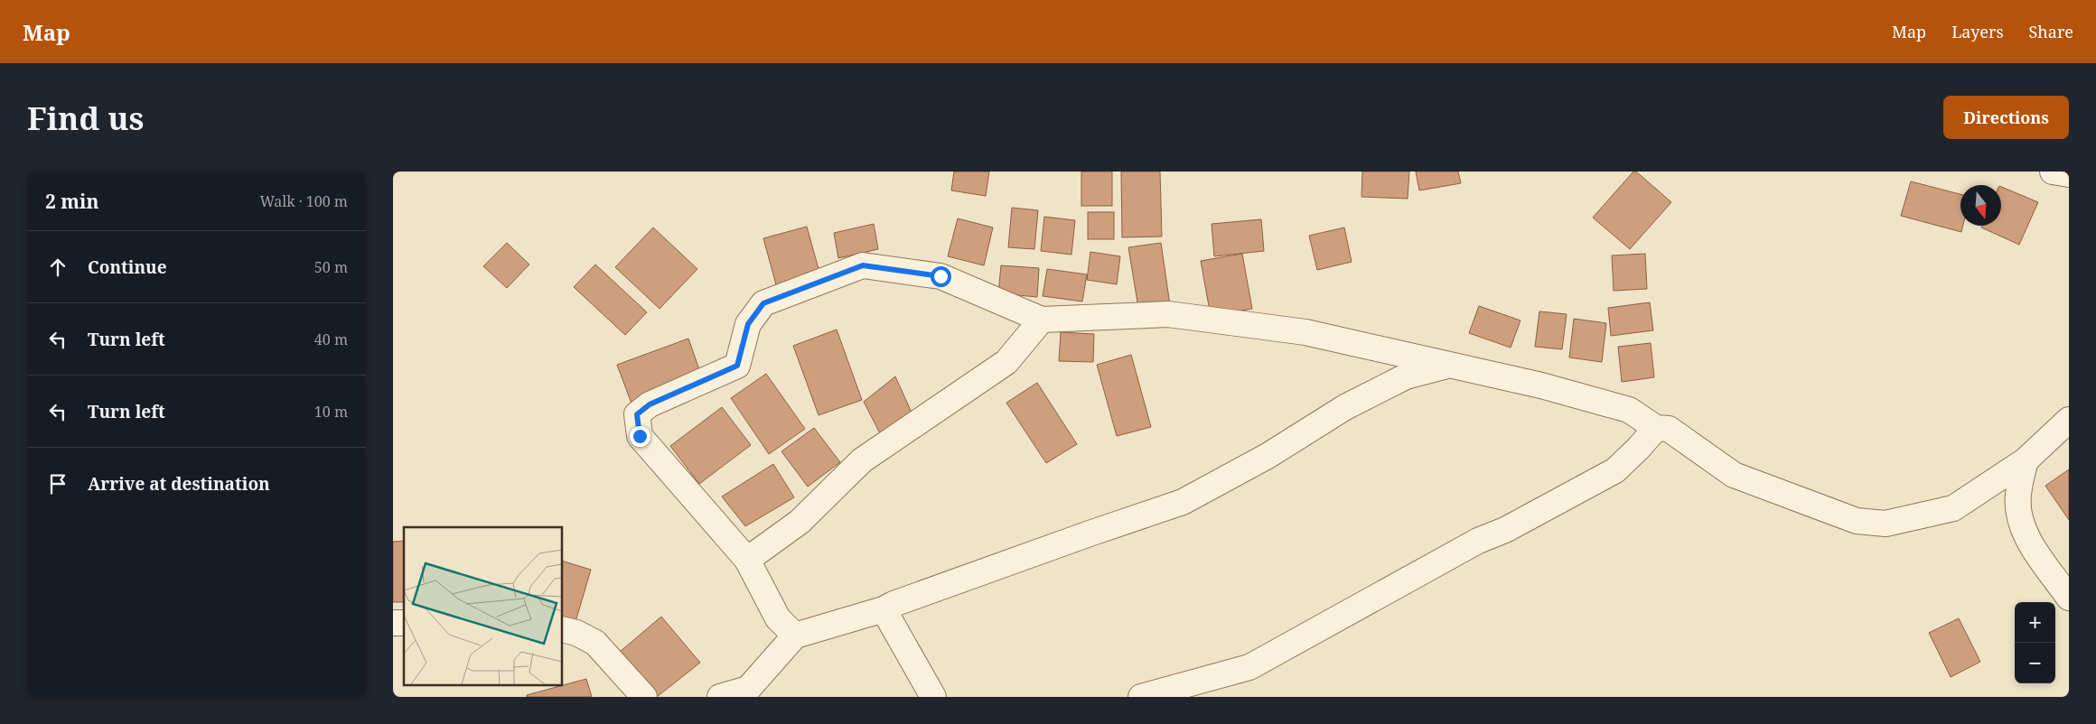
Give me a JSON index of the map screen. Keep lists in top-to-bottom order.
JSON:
{
  "north": "bottom",
  "page": {
    "header": "Map",
    "nav": ["Map", "Layers", "Share"],
    "buttons": "Directions",
    "title": "Find us",
    "heading": ["2 min", "Walk · 100 m"],
    "list": [
      ["Continue", "50 m"],
      ["Turn left", "40 m"],
      ["Turn left", "10 m"],
      "Arrive at destination"
    ],
    "map_buttons": ["+", "−"]
  }
}
